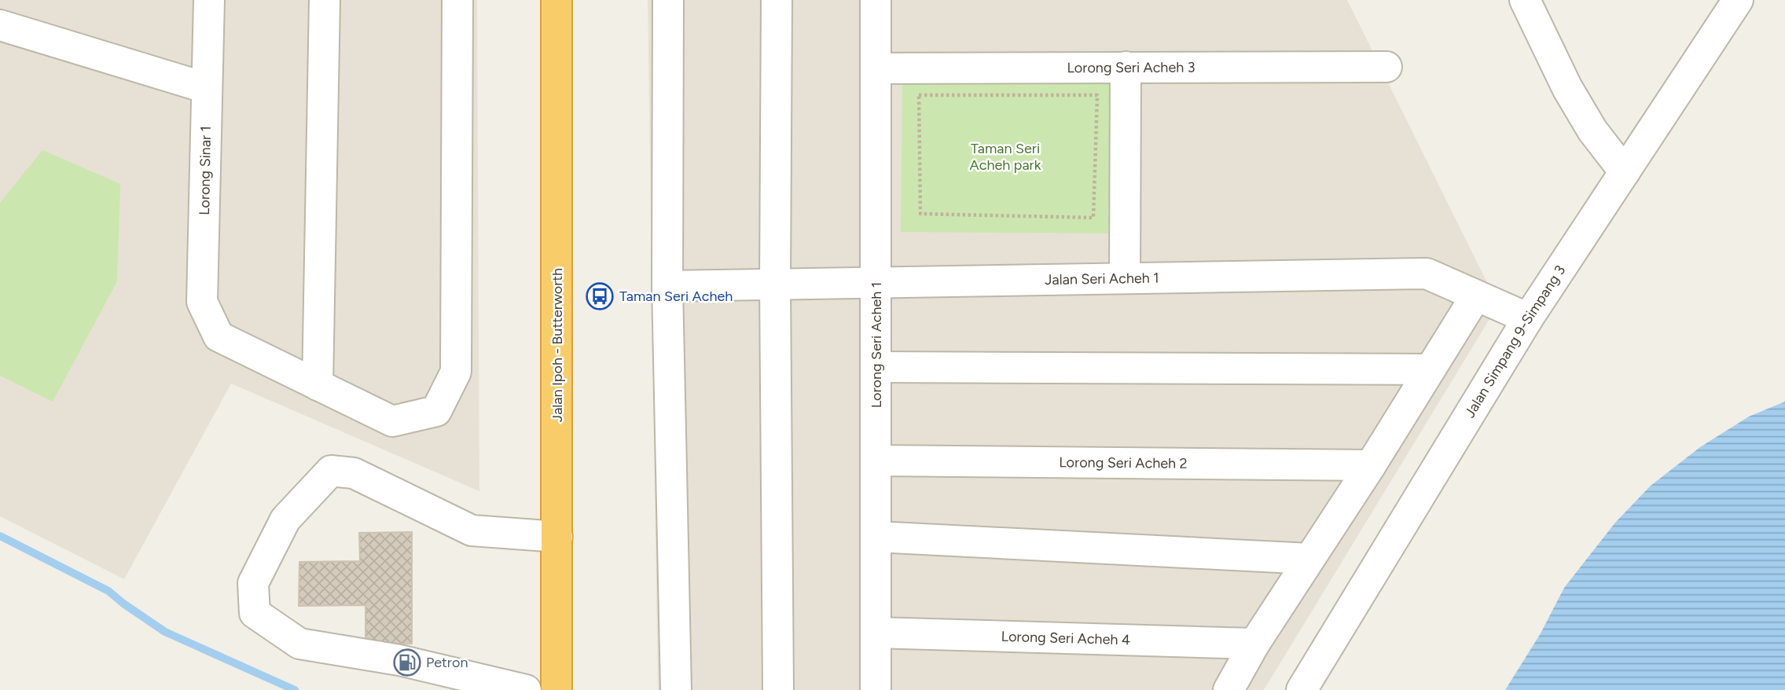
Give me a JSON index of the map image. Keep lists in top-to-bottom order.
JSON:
{
  "streets": {
    "highway": ["Jalan Ipoh - Butterworth"],
    "street": [
      "Lorong Seri Acheh 3",
      "Lorong Sinar 1",
      "Jalan Seri Acheh 1",
      "Jalan Simpang 9-Simpang 3",
      "Lorong Seri Acheh 1",
      "Lorong Seri Acheh 2",
      "Lorong Seri Acheh 4"
    ]
  },
  "crossings": [
    ["Lorong Seri Acheh 3", "Lorong Seri Acheh 1"],
    ["Jalan Seri Acheh 1", "Jalan Simpang 9-Simpang 3"],
    ["Jalan Seri Acheh 1", "Lorong Seri Acheh 1"],
    ["Lorong Seri Acheh 1", "Lorong Seri Acheh 2"],
    ["Lorong Seri Acheh 1", "Lorong Seri Acheh 4"]
  ],
  "parks": ["Taman Seri Acheh park"],
  "places": {
    "bus stop": ["Taman Seri Acheh"],
    "fuel station": ["Petron"]
  }
}
